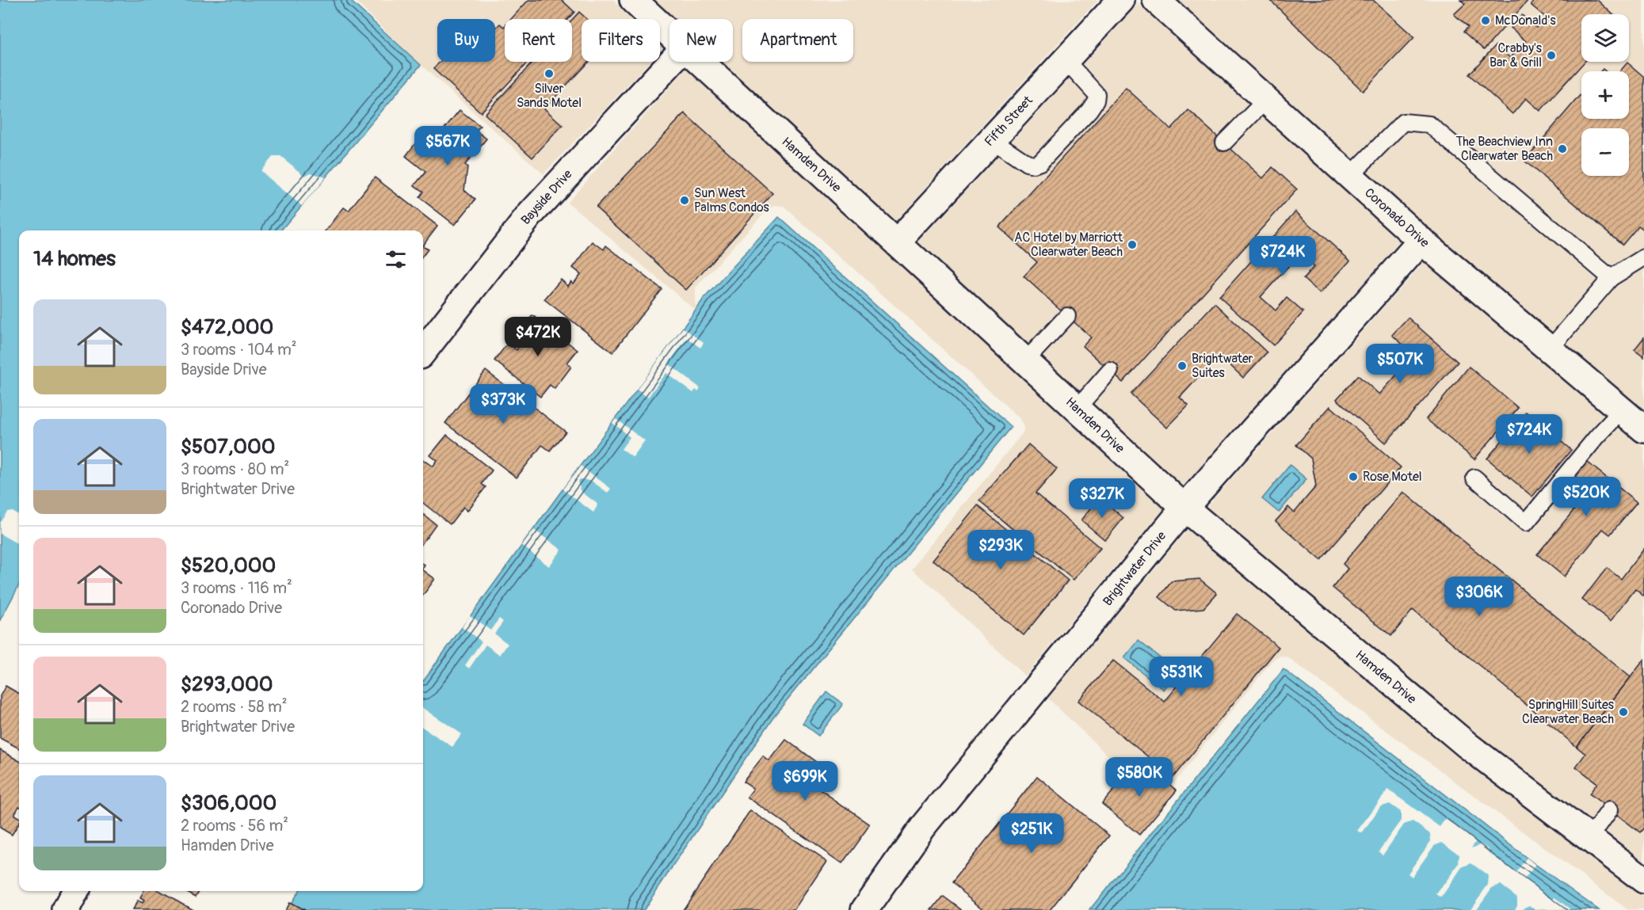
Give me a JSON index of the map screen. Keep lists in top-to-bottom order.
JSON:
{
  "streets": {
    "street": [
      "Fifth Street",
      "Hamden Drive",
      "Bayside Drive",
      "Coronado Drive",
      "Brightwater Drive"
    ]
  },
  "crossings": [
    ["Fifth Street", "Hamden Drive"],
    ["Hamden Drive", "Brightwater Drive"],
    ["Coronado Drive", "Brightwater Drive"]
  ],
  "places": [
    "McDonald's",
    "Crabby's Bar & Grill",
    "Silver Sands Motel",
    "The Beachview Inn Clearwater Beach",
    "Sun West Palms Condos",
    "AC Hotel by Marriott Clearwater Beach",
    "Brightwater Suites",
    "Rose Motel",
    "SpringHill Suites Clearwater Beach"
  ],
  "page": {
    "map_buttons": ["+", "−"],
    "chip": [
      "Buy",
      "Rent",
      "Filters",
      "New",
      "Apartment"
    ],
    "price": [
      "$567K",
      "$724K",
      "$472K",
      "$507K",
      "$373K",
      "$724K",
      "$520K",
      "$327K",
      "$293K",
      "$306K",
      "$531K",
      "$580K",
      "$699K",
      "$251K"
    ],
    "heading": "14 homes",
    "list": [
      {
        "name": "$472,000",
        "note": "3 rooms · 104 m² · Bayside Drive"
      },
      {
        "name": "$507,000",
        "note": "3 rooms · 80 m² · Brightwater Drive"
      },
      {
        "name": "$520,000",
        "note": "3 rooms · 116 m² · Coronado Drive"
      },
      {
        "name": "$293,000",
        "note": "2 rooms · 58 m² · Brightwater Drive"
      },
      {
        "name": "$306,000",
        "note": "2 rooms · 56 m² · Hamden Drive"
      }
    ]
  }
}
